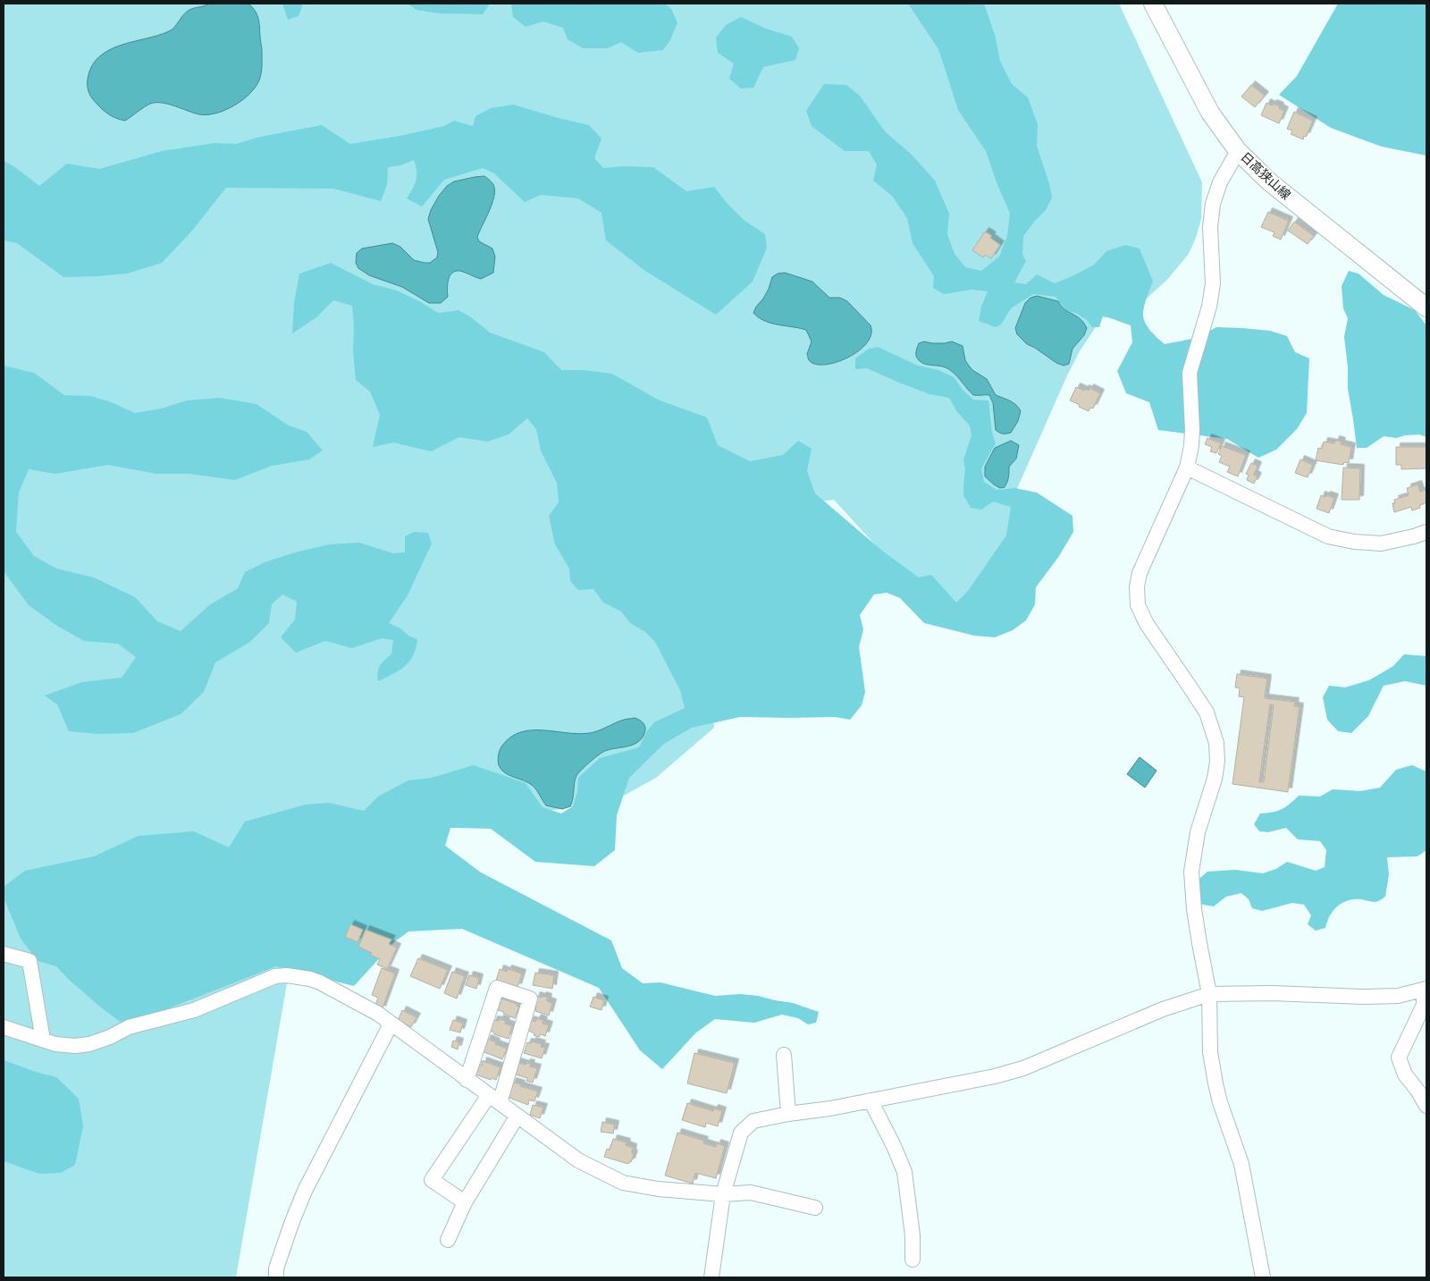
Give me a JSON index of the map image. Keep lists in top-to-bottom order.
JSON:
{
  "streets": {
    "main road": ["日高狭山線"]
  }
}
